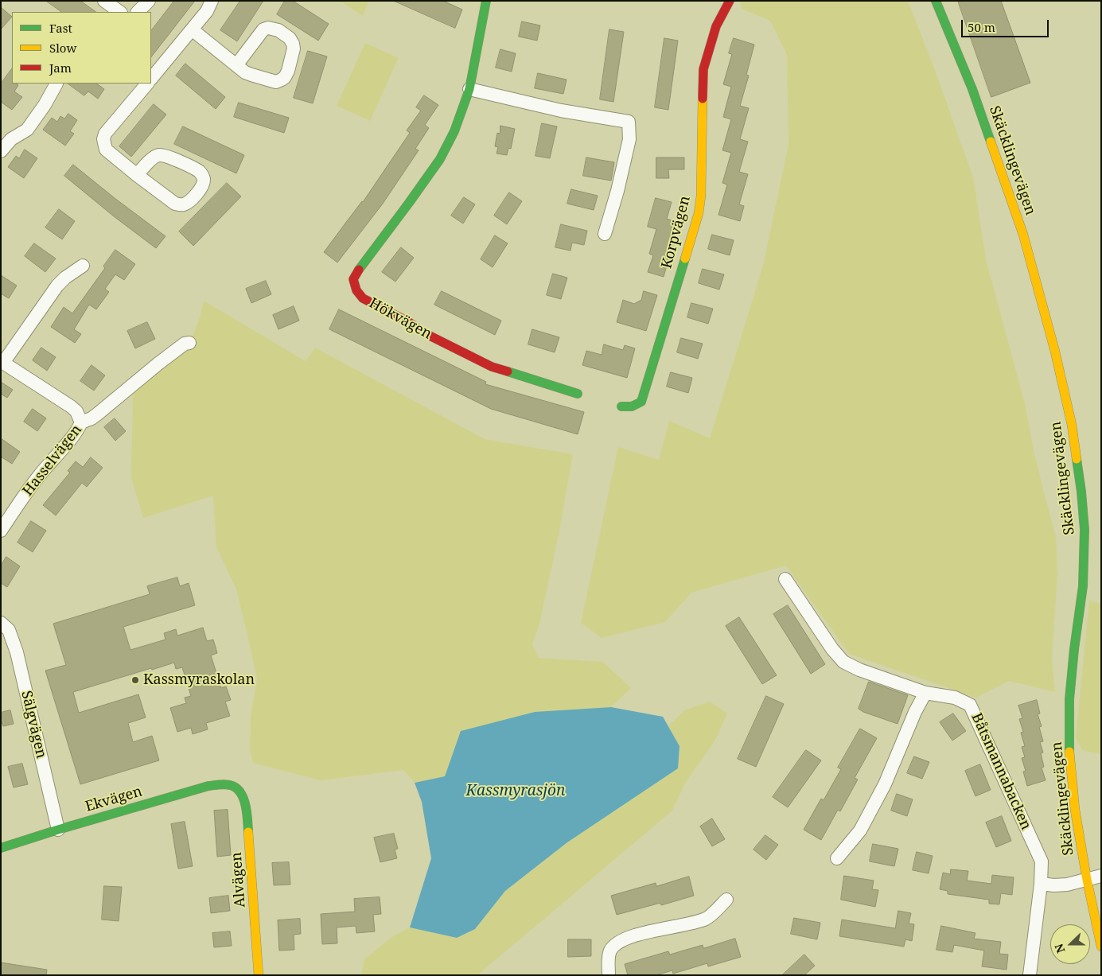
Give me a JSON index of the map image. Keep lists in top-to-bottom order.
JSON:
{
  "streets": {
    "street": [
      "Skäcklingevägen",
      "Korpvägen",
      "Hökvägen",
      "Hasselvägen",
      "Sälgvägen",
      "Båtsmannabacken",
      "Ekvägen",
      "Alvägen"
    ]
  },
  "crossings": [
    ["Sälgvägen", "Ekvägen"],
    ["Ekvägen", "Alvägen"]
  ],
  "water": ["Kassmyrasjön"],
  "places": ["Kassmyraskolan"],
  "legend": ["Fast", "Slow", "Jam"],
  "scale_bar": "50 m",
  "north": "left"
}
